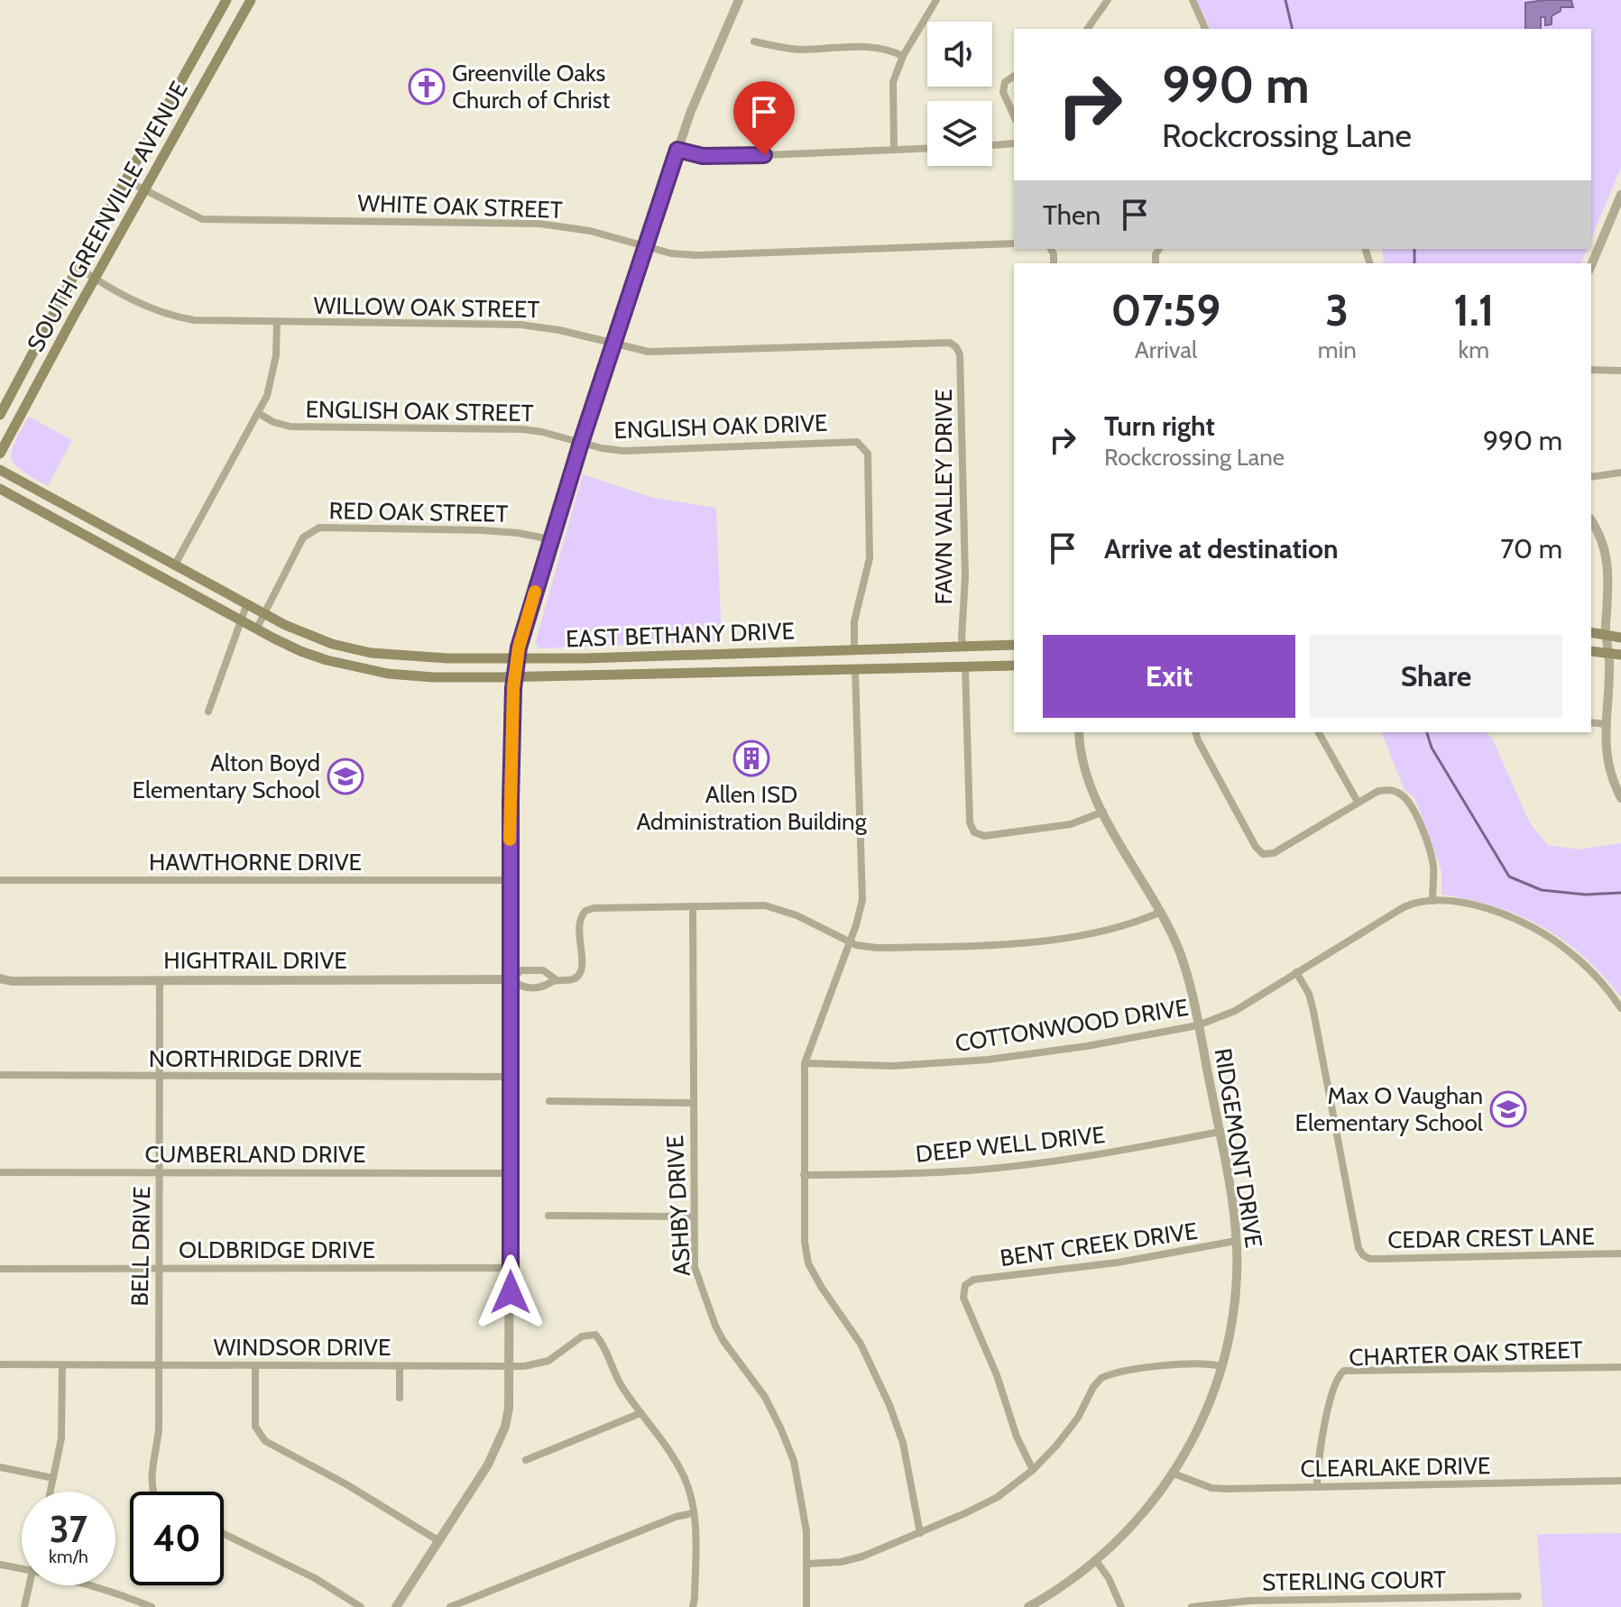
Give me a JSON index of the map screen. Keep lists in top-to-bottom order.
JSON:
{
  "streets": {
    "main road": ["SOUTH GREENVILLE AVENUE", "EAST BETHANY DRIVE"],
    "street": [
      "WHITE OAK STREET",
      "WILLOW OAK STREET",
      "ENGLISH OAK STREET",
      "ENGLISH OAK DRIVE",
      "FAWN VALLEY DRIVE",
      "RED OAK STREET",
      "HAWTHORNE DRIVE",
      "HIGHTRAIL DRIVE",
      "COTTONWOOD DRIVE",
      "NORTHRIDGE DRIVE",
      "DEEP WELL DRIVE",
      "RIDGEMONT DRIVE",
      "CUMBERLAND DRIVE",
      "ASHBY DRIVE",
      "CEDAR CREST LANE",
      "BENT CREEK DRIVE",
      "BELL DRIVE",
      "OLDBRIDGE DRIVE",
      "WINDSOR DRIVE",
      "CHARTER OAK STREET",
      "CLEARLAKE DRIVE",
      "STERLING COURT"
    ]
  },
  "crossings": [
    ["WHITE OAK STREET", "SOUTH GREENVILLE AVENUE"],
    ["SOUTH GREENVILLE AVENUE", "WILLOW OAK STREET"],
    ["WILLOW OAK STREET", "FAWN VALLEY DRIVE"],
    ["ENGLISH OAK STREET", "ENGLISH OAK DRIVE"],
    ["ENGLISH OAK DRIVE", "EAST BETHANY DRIVE"],
    ["FAWN VALLEY DRIVE", "EAST BETHANY DRIVE"],
    ["RED OAK STREET", "EAST BETHANY DRIVE"],
    ["HIGHTRAIL DRIVE", "ASHBY DRIVE"],
    ["HIGHTRAIL DRIVE", "BELL DRIVE"],
    ["COTTONWOOD DRIVE", "RIDGEMONT DRIVE"],
    ["COTTONWOOD DRIVE", "CEDAR CREST LANE"],
    ["NORTHRIDGE DRIVE", "BELL DRIVE"],
    ["DEEP WELL DRIVE", "RIDGEMONT DRIVE"],
    ["RIDGEMONT DRIVE", "BENT CREEK DRIVE"],
    ["RIDGEMONT DRIVE", "CLEARLAKE DRIVE"],
    ["CUMBERLAND DRIVE", "BELL DRIVE"],
    ["BELL DRIVE", "OLDBRIDGE DRIVE"],
    ["BELL DRIVE", "WINDSOR DRIVE"],
    ["CHARTER OAK STREET", "CLEARLAKE DRIVE"]
  ],
  "places": {
    "church": ["Greenville Oaks Church of Christ"],
    "building": ["Allen ISD Administration Building"],
    "school or university": ["Alton Boyd Elementary School", "Max O Vaughan Elementary School"]
  },
  "page": {
    "turn": ["990 m", "Rockcrossing Lane"],
    "then": "Then",
    "eta": [
      "07:59",
      "Arrival",
      "3",
      "min",
      "1.1",
      "km"
    ],
    "list": [
      {
        "name": "Turn right",
        "note": "Rockcrossing Lane",
        "value": "990 m"
      },
      {
        "name": "Arrive at destination",
        "value": "70 m"
      }
    ],
    "buttons": ["Exit", "Share"],
    "speed": "37 km/h",
    "limit": "40"
  }
}
